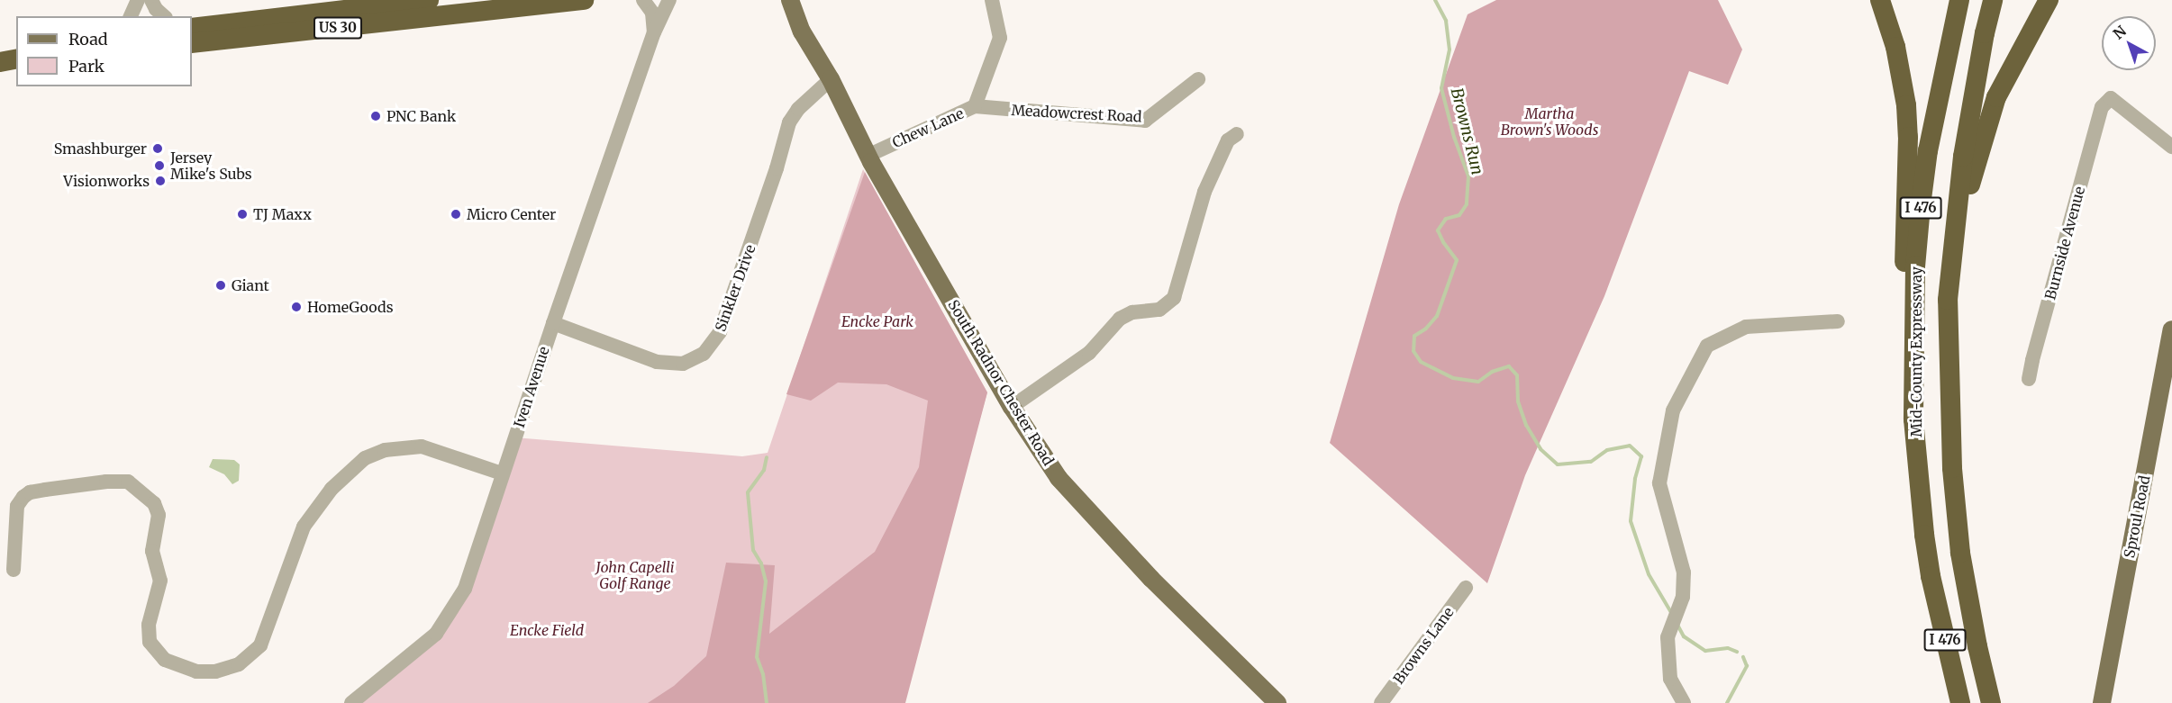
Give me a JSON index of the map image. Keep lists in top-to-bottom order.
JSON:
{
  "streets": {
    "highway": ["US 30", "I 476", "Mid-County Expressway"],
    "main road": ["South Radnor Chester Road", "Sproul Road"],
    "street": [
      "Meadowcrest Road",
      "Chew Lane",
      "Burnside Avenue",
      "Sinkler Drive",
      "Iven Avenue",
      "Browns Lane"
    ]
  },
  "crossings": [
    ["Meadowcrest Road", "Chew Lane"],
    ["Chew Lane", "South Radnor Chester Road"],
    ["Sinkler Drive", "South Radnor Chester Road"],
    ["Sinkler Drive", "Iven Avenue"]
  ],
  "water": ["Browns Run"],
  "parks": [
    "Martha Brown's Woods",
    "Encke Park",
    "John Capelli Golf Range",
    "Encke Field"
  ],
  "places": [
    "PNC Bank",
    "Smashburger",
    "Jersey Mike's Subs",
    "Visionworks",
    "TJ Maxx",
    "Micro Center",
    "Giant",
    "HomeGoods"
  ],
  "legend": ["Road", "Park"],
  "north": "top left"
}
